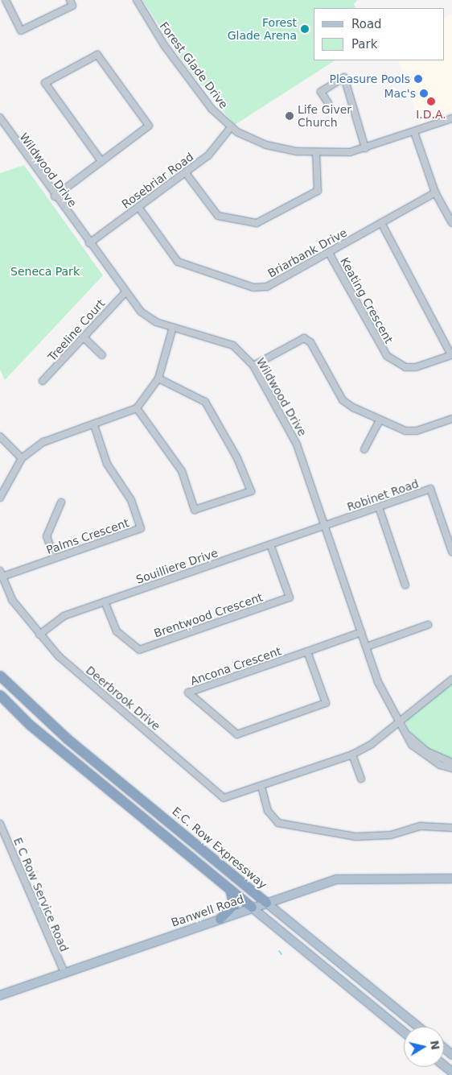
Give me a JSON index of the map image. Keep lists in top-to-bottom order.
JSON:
{
  "streets": {
    "highway": ["E.C. Row Expressway"],
    "main road": ["Banwell Road"],
    "street": [
      "Forest Glade Drive",
      "Wildwood Drive",
      "Rosebriar Road",
      "Briarbank Drive",
      "Keating Crescent",
      "Treeline Court",
      "Robinet Road",
      "Palms Crescent",
      "Souilliere Drive",
      "Brentwood Crescent",
      "Ancona Crescent",
      "Deerbrook Drive",
      "E C Row Service Road"
    ]
  },
  "crossings": [
    ["Forest Glade Drive", "Rosebriar Road"],
    ["Wildwood Drive", "Rosebriar Road"],
    ["Wildwood Drive", "Treeline Court"],
    ["Wildwood Drive", "Robinet Road"],
    ["Wildwood Drive", "Souilliere Drive"],
    ["Wildwood Drive", "Ancona Crescent"],
    ["Rosebriar Road", "Briarbank Drive"],
    ["Briarbank Drive", "Keating Crescent"],
    ["Robinet Road", "Souilliere Drive"],
    ["Palms Crescent", "Deerbrook Drive"],
    ["Souilliere Drive", "Brentwood Crescent"],
    ["Souilliere Drive", "Deerbrook Drive"],
    ["E.C. Row Expressway", "Banwell Road"],
    ["E C Row Service Road", "Banwell Road"]
  ],
  "parks": ["Seneca Park"],
  "places": [
    "Forest Glade Arena",
    "Pleasure Pools",
    "Mac's",
    "I.D.A.",
    "Life Giver Church"
  ],
  "legend": ["Road", "Park"],
  "north": "right"
}
